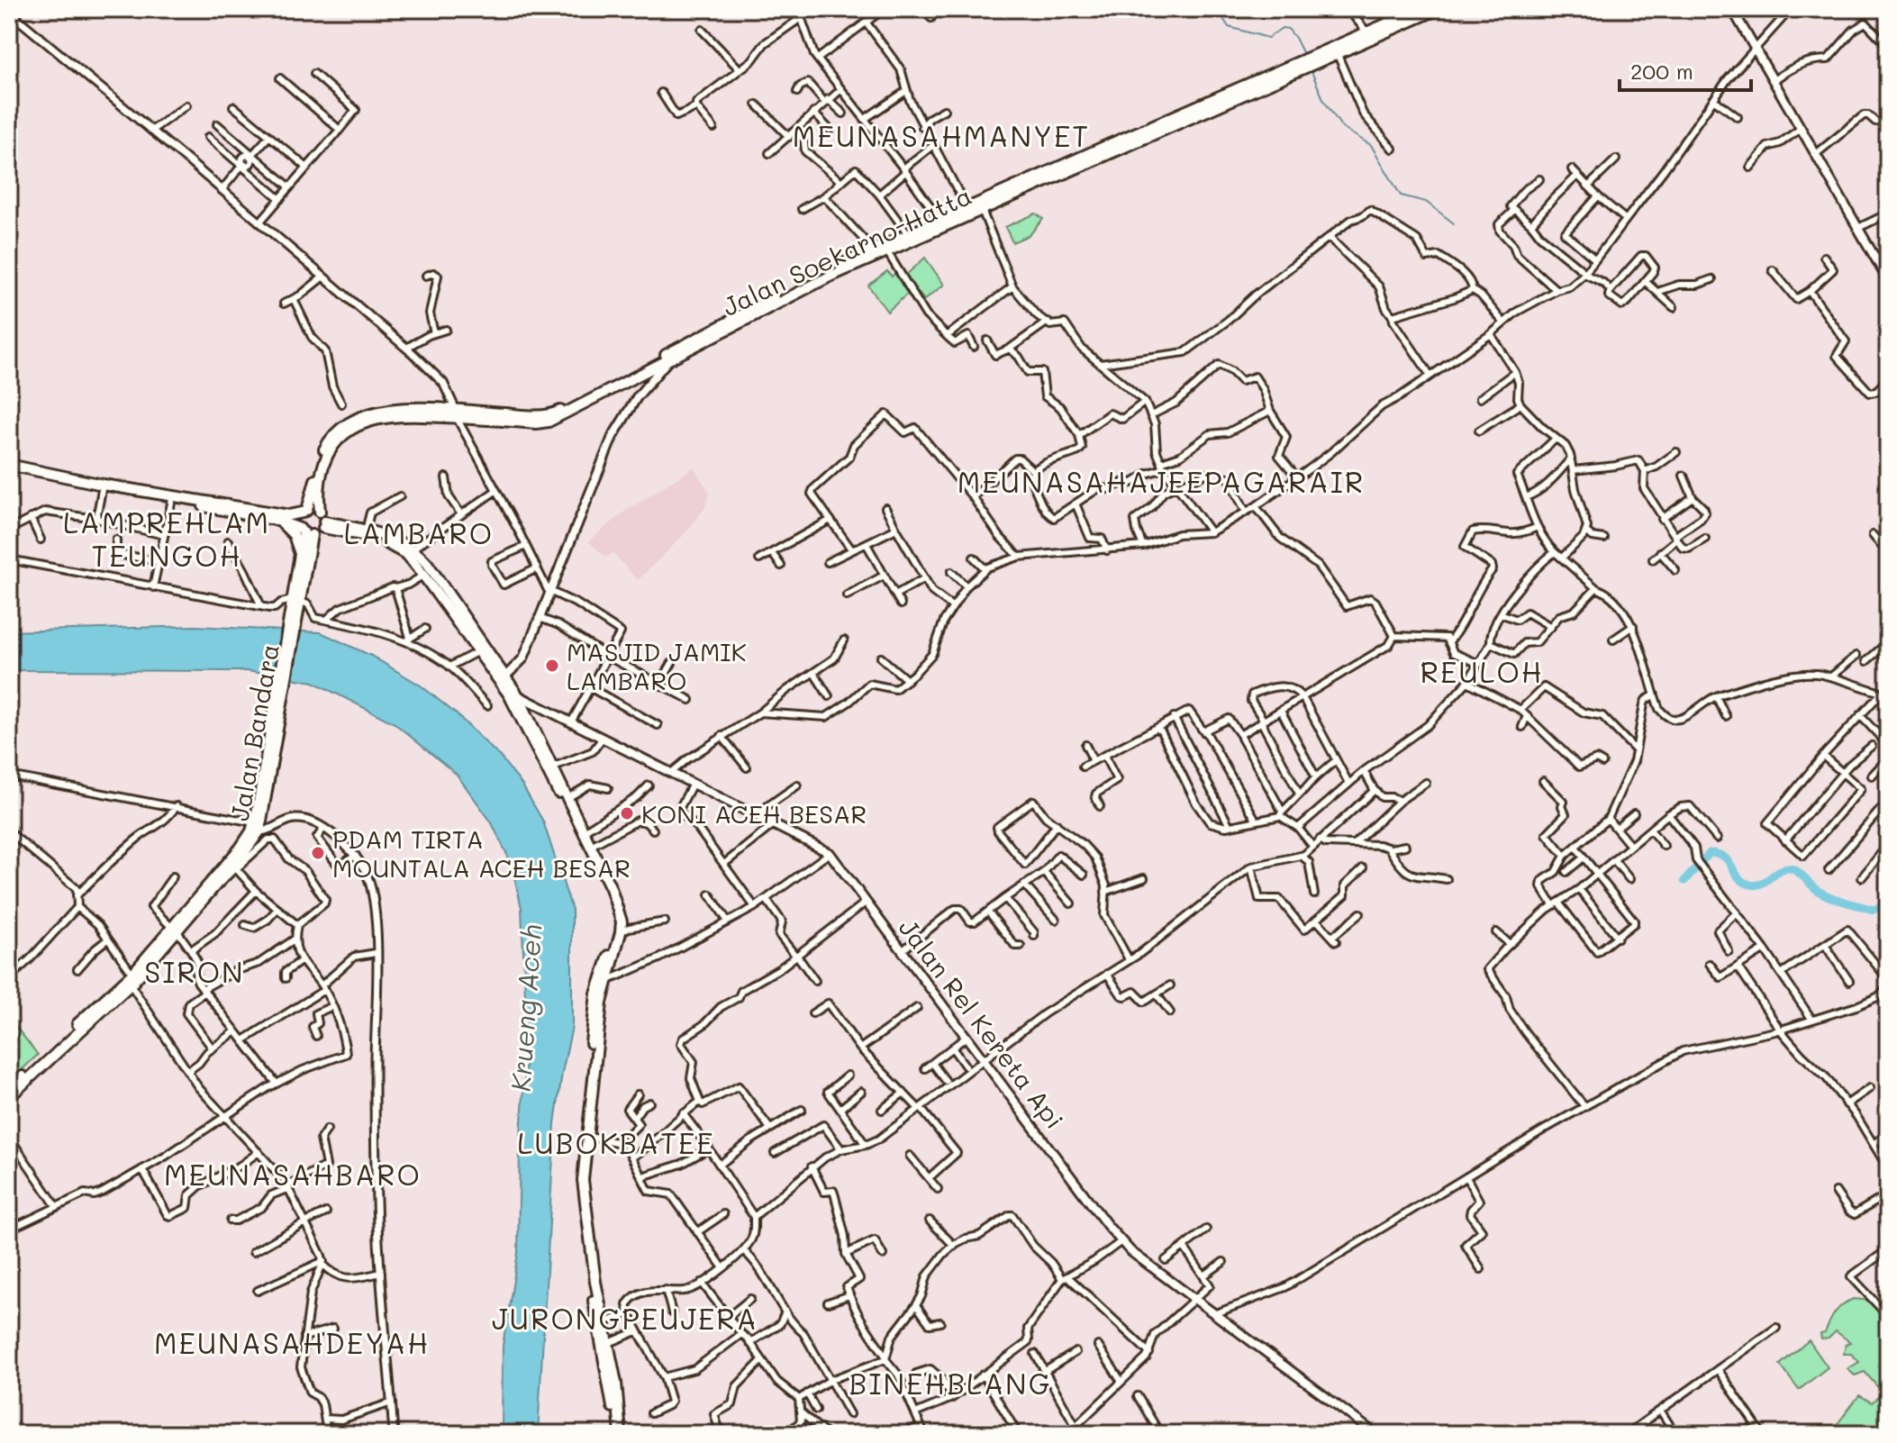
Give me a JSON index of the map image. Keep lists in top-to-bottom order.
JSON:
{
  "streets": {
    "highway": ["Jalan Soekarno-Hatta", "Jalan Bandara"],
    "main road": ["Jalan Rel Kereta Api"]
  },
  "crossings": [
    ["Jalan Soekarno-Hatta", "Jalan Bandara"]
  ],
  "districts": [
    "MEUNASAHMANYET",
    "MEUNASAHAJEEPAGARAIR",
    "LAMPREHLAM TEUNGOH",
    "LAMBARO",
    "REULOH",
    "SIRON",
    "LUBOKBATEE",
    "MEUNASAHBARO",
    "JURONGPEUJERA",
    "MEUNASAHDEYAH",
    "BINEHBLANG"
  ],
  "water": ["Krueng Aceh"],
  "places": ["MASJID JAMIK LAMBARO", "KONI ACEH BESAR", "PDAM TIRTA MOUNTALA ACEH BESAR"],
  "scale_bar": "200 m"
}
